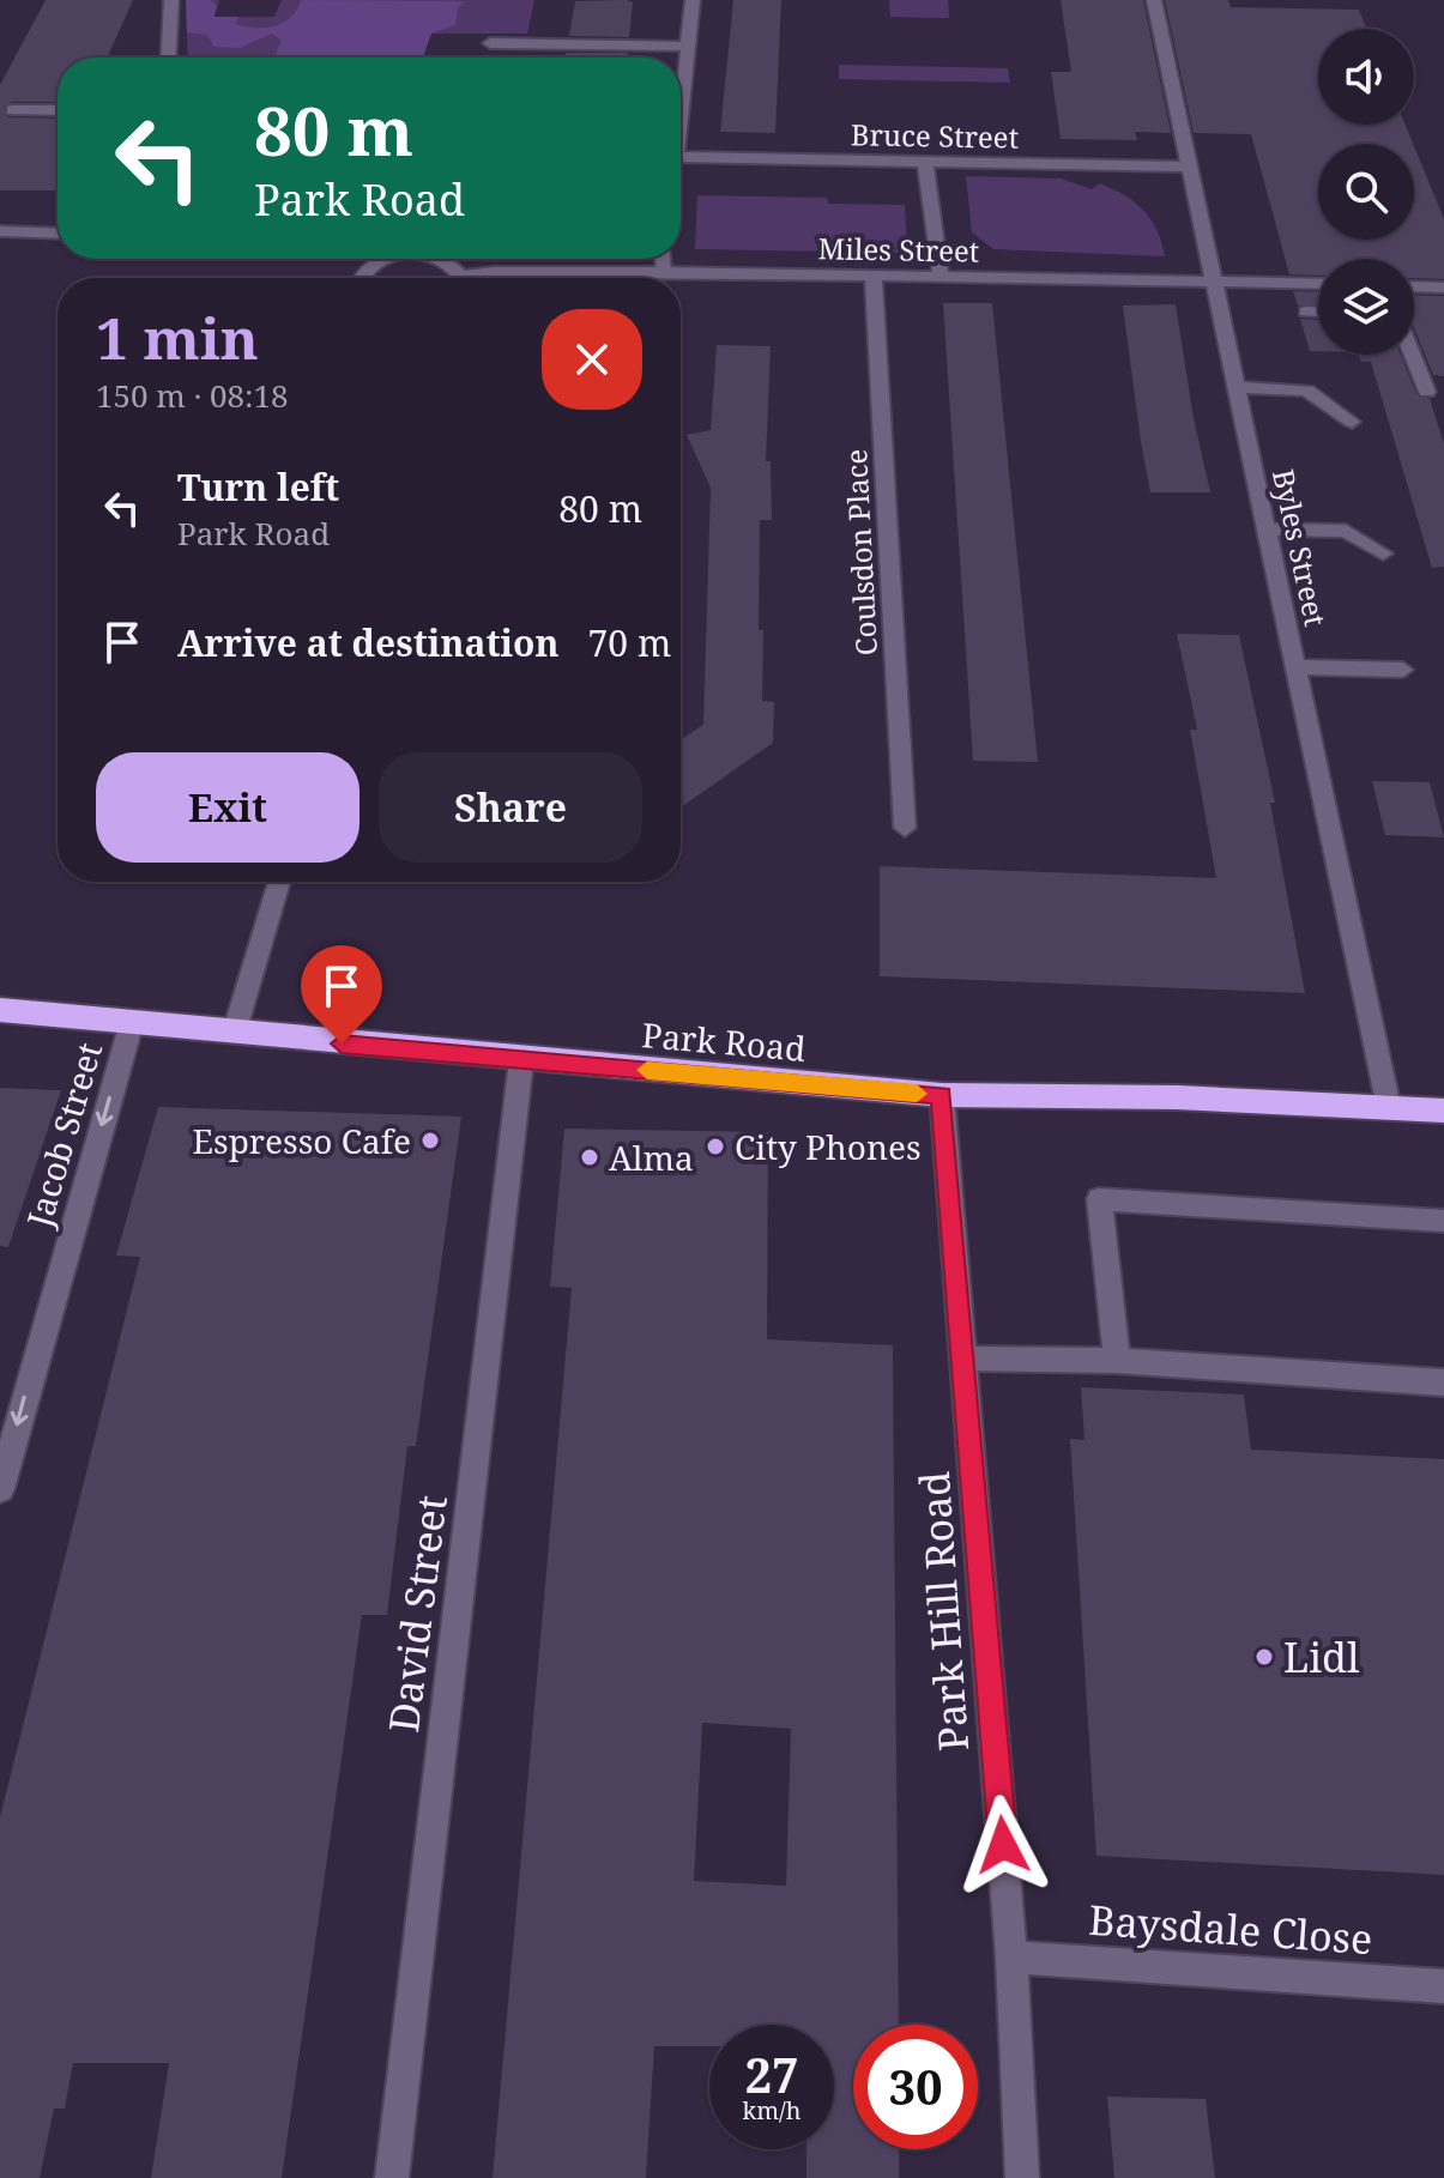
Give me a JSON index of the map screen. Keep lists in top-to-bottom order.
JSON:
{
  "streets": {
    "highway": ["Park Road"],
    "street": [
      "Bruce Street",
      "Miles Street",
      "Byles Street",
      "Coulsdon Place",
      "Jacob Street",
      "Park Hill Road",
      "David Street",
      "Baysdale Close"
    ]
  },
  "crossings": [
    ["Bruce Street", "Byles Street"],
    ["Miles Street", "Byles Street"],
    ["Miles Street", "Coulsdon Place"],
    ["Byles Street", "Park Road"],
    ["Park Road", "Jacob Street"],
    ["Park Road", "Park Hill Road"],
    ["Park Road", "David Street"],
    ["Park Hill Road", "Baysdale Close"]
  ],
  "one_way": ["Jacob Street"],
  "places": [
    "Espresso Cafe",
    "City Phones",
    "Alma",
    "Lidl"
  ],
  "page": {
    "turn": ["80 m", "Park Road"],
    "heading": ["1 min", "150 m · 08:18"],
    "list": [
      {
        "name": "Turn left",
        "note": "Park Road",
        "value": "80 m"
      },
      {
        "name": "Arrive at destination",
        "value": "70 m"
      }
    ],
    "buttons": ["Exit", "Share"],
    "speed": "27 km/h",
    "limit": "30"
  }
}
